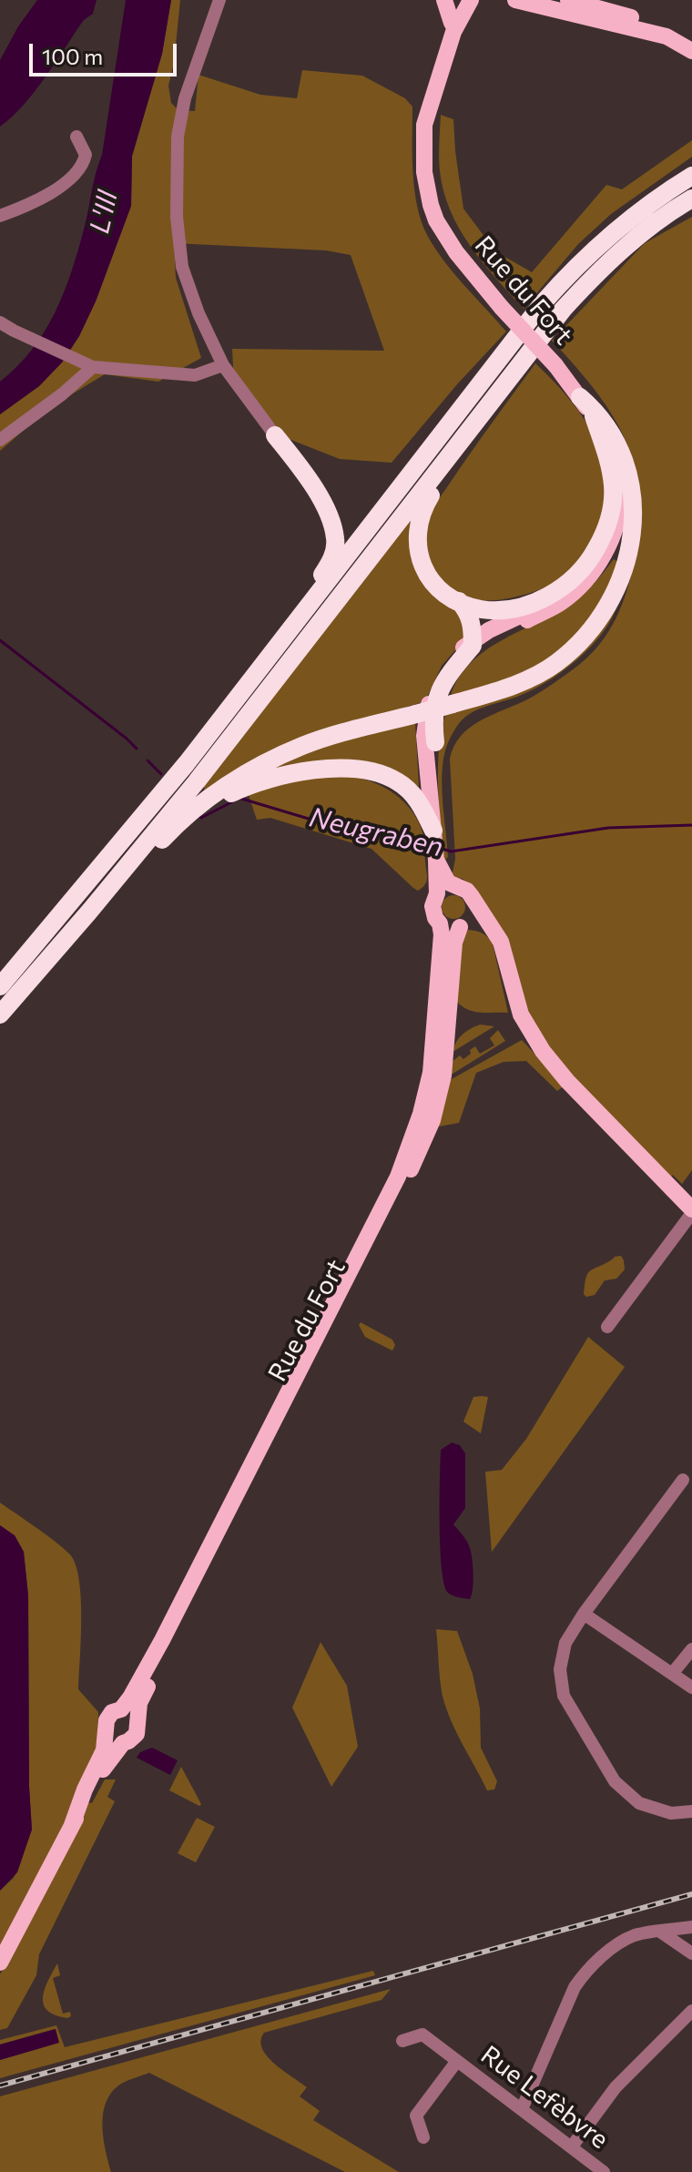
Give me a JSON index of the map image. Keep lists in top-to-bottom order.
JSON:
{
  "streets": {
    "main road": ["Rue du Fort"],
    "street": ["Rue Lefèbvre"]
  },
  "water": ["L'Ill", "Neugraben"],
  "scale_bar": "100 m"
}
